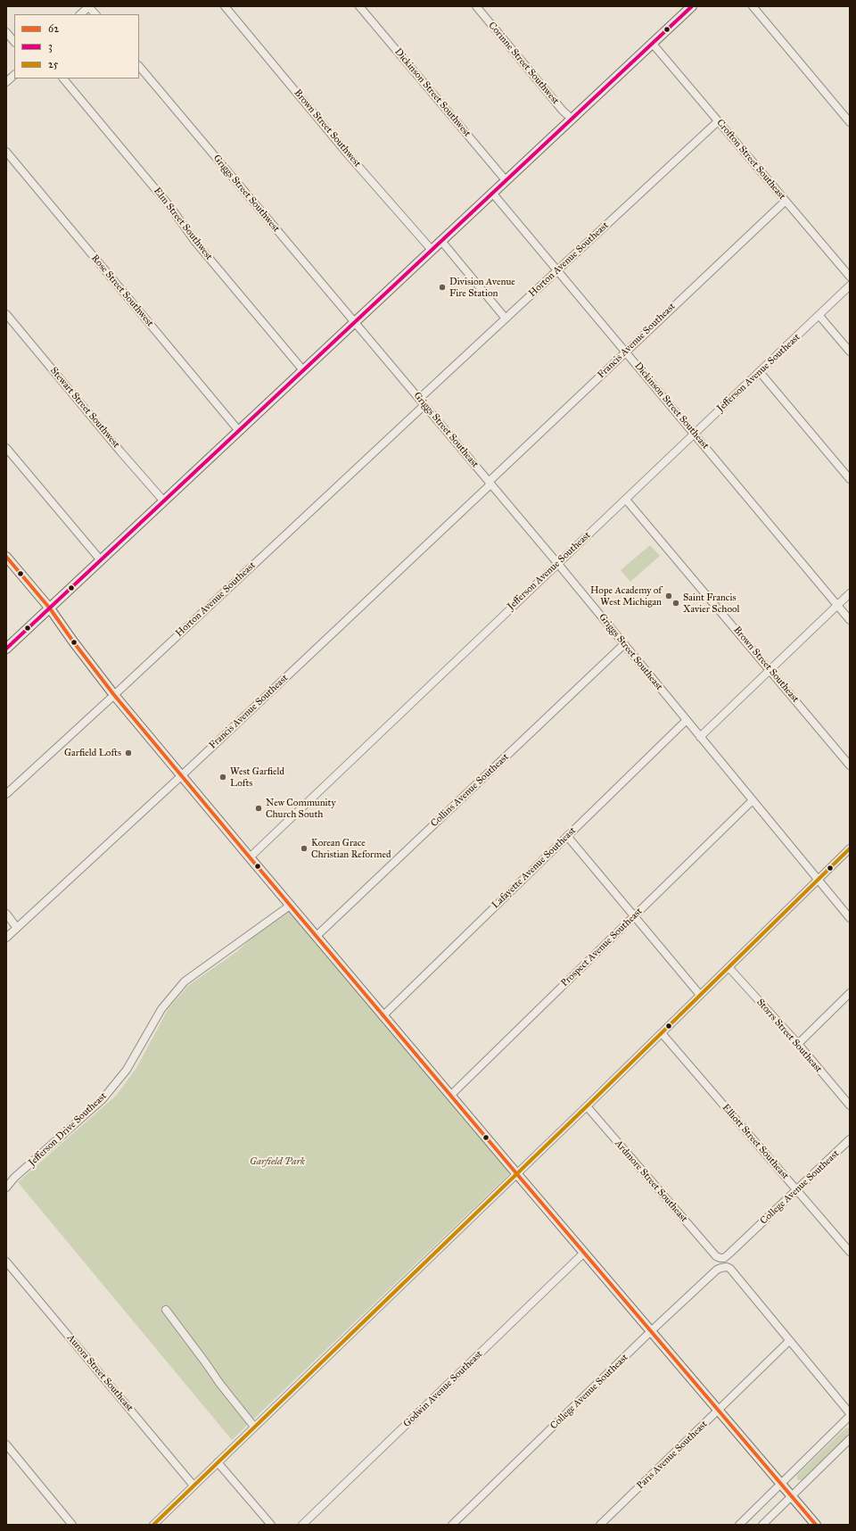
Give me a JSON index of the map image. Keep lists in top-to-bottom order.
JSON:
{
  "streets": {
    "street": [
      "Corinne Street Southwest",
      "Dickinson Street Southwest",
      "Brown Street Southwest",
      "Crofton Street Southeast",
      "Griggs Street Southwest",
      "Elm Street Southwest",
      "Horton Avenue Southeast",
      "Rose Street Southwest",
      "Francis Avenue Southeast",
      "Jefferson Avenue Southeast",
      "Dickinson Street Southeast",
      "Stewart Street Southwest",
      "Griggs Street Southeast",
      "Brown Street Southeast",
      "Collins Avenue Southeast",
      "Lafayette Avenue Southeast",
      "Prospect Avenue Southeast",
      "Storrs Street Southeast",
      "Jefferson Drive Southeast",
      "Elliott Street Southeast",
      "Ardmore Street Southeast",
      "College Avenue Southeast",
      "Aurora Street Southeast",
      "Godwin Avenue Southeast",
      "Paris Avenue Southeast"
    ]
  },
  "crossings": [
    ["Crofton Street Southeast", "Horton Avenue Southeast"],
    ["Crofton Street Southeast", "Francis Avenue Southeast"],
    ["Griggs Street Southwest", "Griggs Street Southeast"],
    ["Horton Avenue Southeast", "Dickinson Street Southeast"],
    ["Horton Avenue Southeast", "Griggs Street Southeast"],
    ["Francis Avenue Southeast", "Dickinson Street Southeast"],
    ["Francis Avenue Southeast", "Griggs Street Southeast"],
    ["Jefferson Avenue Southeast", "Dickinson Street Southeast"],
    ["Jefferson Avenue Southeast", "Griggs Street Southeast"],
    ["Jefferson Avenue Southeast", "Brown Street Southeast"],
    ["Griggs Street Southeast", "Collins Avenue Southeast"],
    ["Griggs Street Southeast", "Lafayette Avenue Southeast"],
    ["Griggs Street Southeast", "Prospect Avenue Southeast"],
    ["Elliott Street Southeast", "College Avenue Southeast"],
    ["Ardmore Street Southeast", "College Avenue Southeast"],
    ["College Avenue Southeast", "Paris Avenue Southeast"]
  ],
  "parks": ["Garfield Park"],
  "places": [
    "Division Avenue Fire Station",
    "Hope Academy of West Michigan",
    "Saint Francis Xavier School",
    "Garfield Lofts",
    "West Garfield Lofts",
    "New Community Church South",
    "Korean Grace Christian Reformed"
  ],
  "lines": ["transit line 3", "transit line 62", "transit line 25"],
  "legend": ["62", "3", "25"]
}
